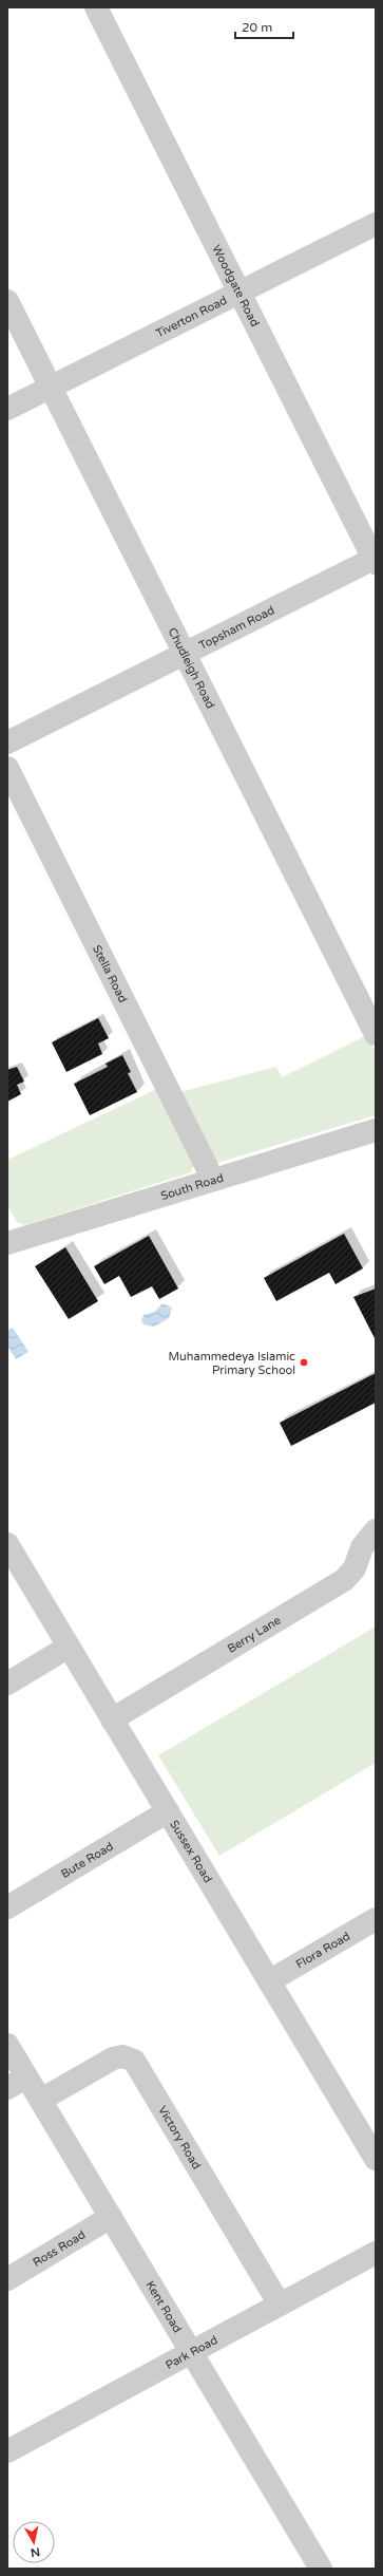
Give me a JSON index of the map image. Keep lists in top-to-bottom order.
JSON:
{
  "streets": {
    "street": [
      "Woodgate Road",
      "Tiverton Road",
      "Topsham Road",
      "Chudleigh Road",
      "Stella Road",
      "South Road",
      "Berry Lane",
      "Sussex Road",
      "Bute Road",
      "Flora Road",
      "Victory Road",
      "Ross Road",
      "Kent Road",
      "Park Road"
    ]
  },
  "crossings": [
    ["Woodgate Road", "Tiverton Road"],
    ["Woodgate Road", "Topsham Road"],
    ["Tiverton Road", "Chudleigh Road"],
    ["Topsham Road", "Chudleigh Road"],
    ["Stella Road", "South Road"],
    ["Berry Lane", "Sussex Road"],
    ["Sussex Road", "Bute Road"],
    ["Sussex Road", "Flora Road"],
    ["Victory Road", "Kent Road"],
    ["Victory Road", "Park Road"],
    ["Ross Road", "Kent Road"],
    ["Kent Road", "Park Road"]
  ],
  "places": ["Muhammedeya Islamic Primary School"],
  "scale_bar": "20 m",
  "north": "bottom"
}
